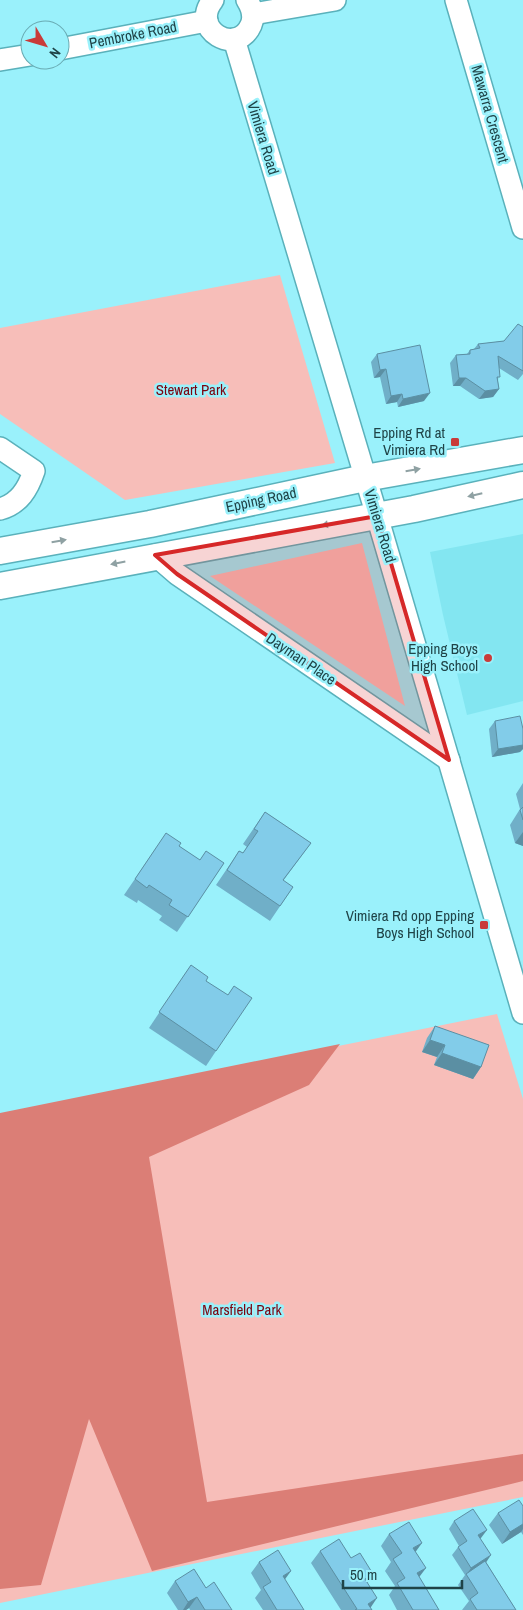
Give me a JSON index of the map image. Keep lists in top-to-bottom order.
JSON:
{
  "streets": {
    "main road": ["Epping Road"],
    "street": [
      "Pembroke Road",
      "Mawarra Crescent",
      "Vimiera Road",
      "Dayman Place"
    ]
  },
  "crossings": [
    ["Vimiera Road", "Epping Road"],
    ["Vimiera Road", "Dayman Place"]
  ],
  "parks": ["Stewart Park", "Marsfield Park"],
  "places": {
    "transit": ["Epping Rd at Vimiera Rd", "Vimiera Rd opp Epping Boys High School"],
    "other": ["Epping Boys High School"]
  },
  "scale_bar": "50 m",
  "north": "bottom right"
}
